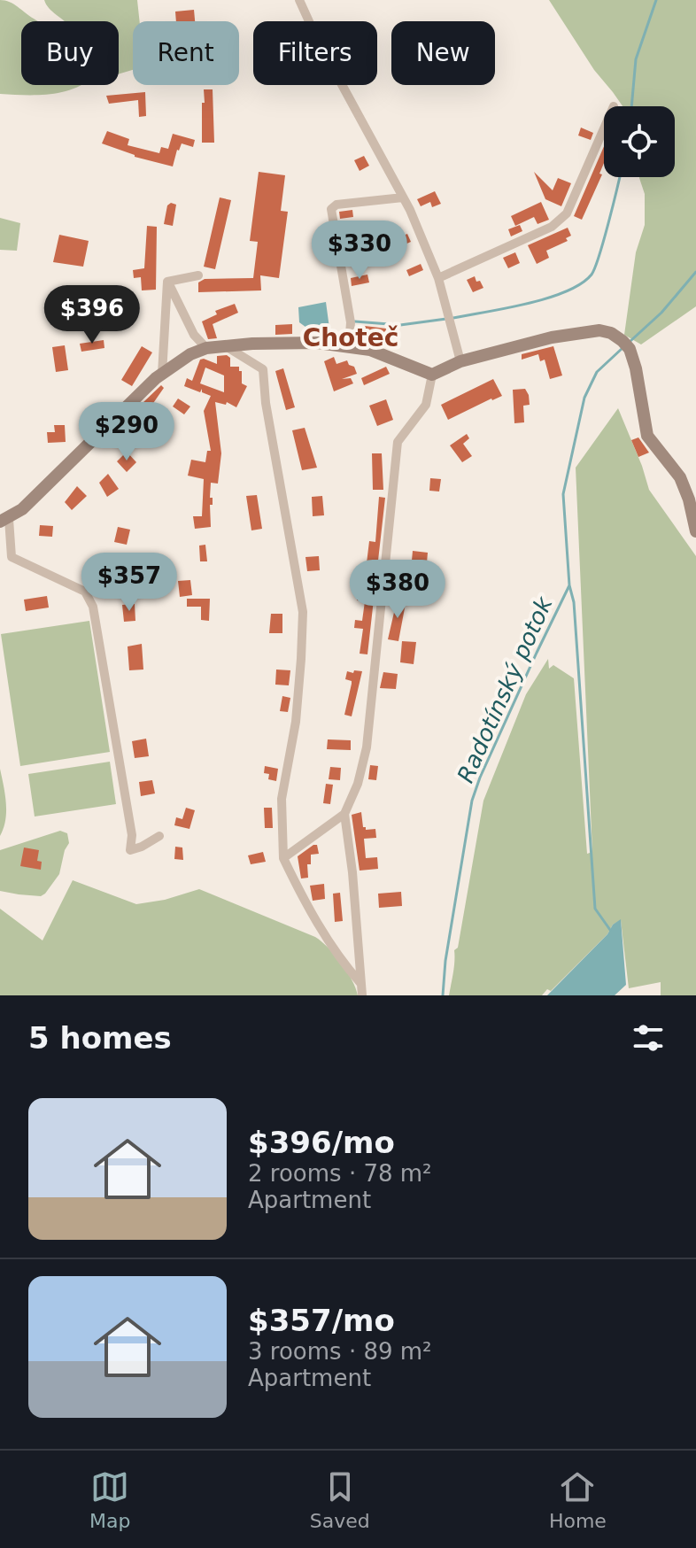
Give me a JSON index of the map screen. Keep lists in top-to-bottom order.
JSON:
{
  "districts": ["Choteč"],
  "water": ["Radotínský potok"],
  "page": {
    "chip": [
      "Buy",
      "Rent",
      "Filters",
      "New"
    ],
    "price": [
      "$330",
      "$396",
      "$290",
      "$357",
      "$380"
    ],
    "heading": "5 homes",
    "list": [
      {
        "name": "$396/mo",
        "note": "2 rooms · 78 m² · Apartment"
      },
      {
        "name": "$357/mo",
        "note": "3 rooms · 89 m² · Apartment"
      }
    ],
    "tabs": ["Map", "Saved", "Home"]
  }
}
